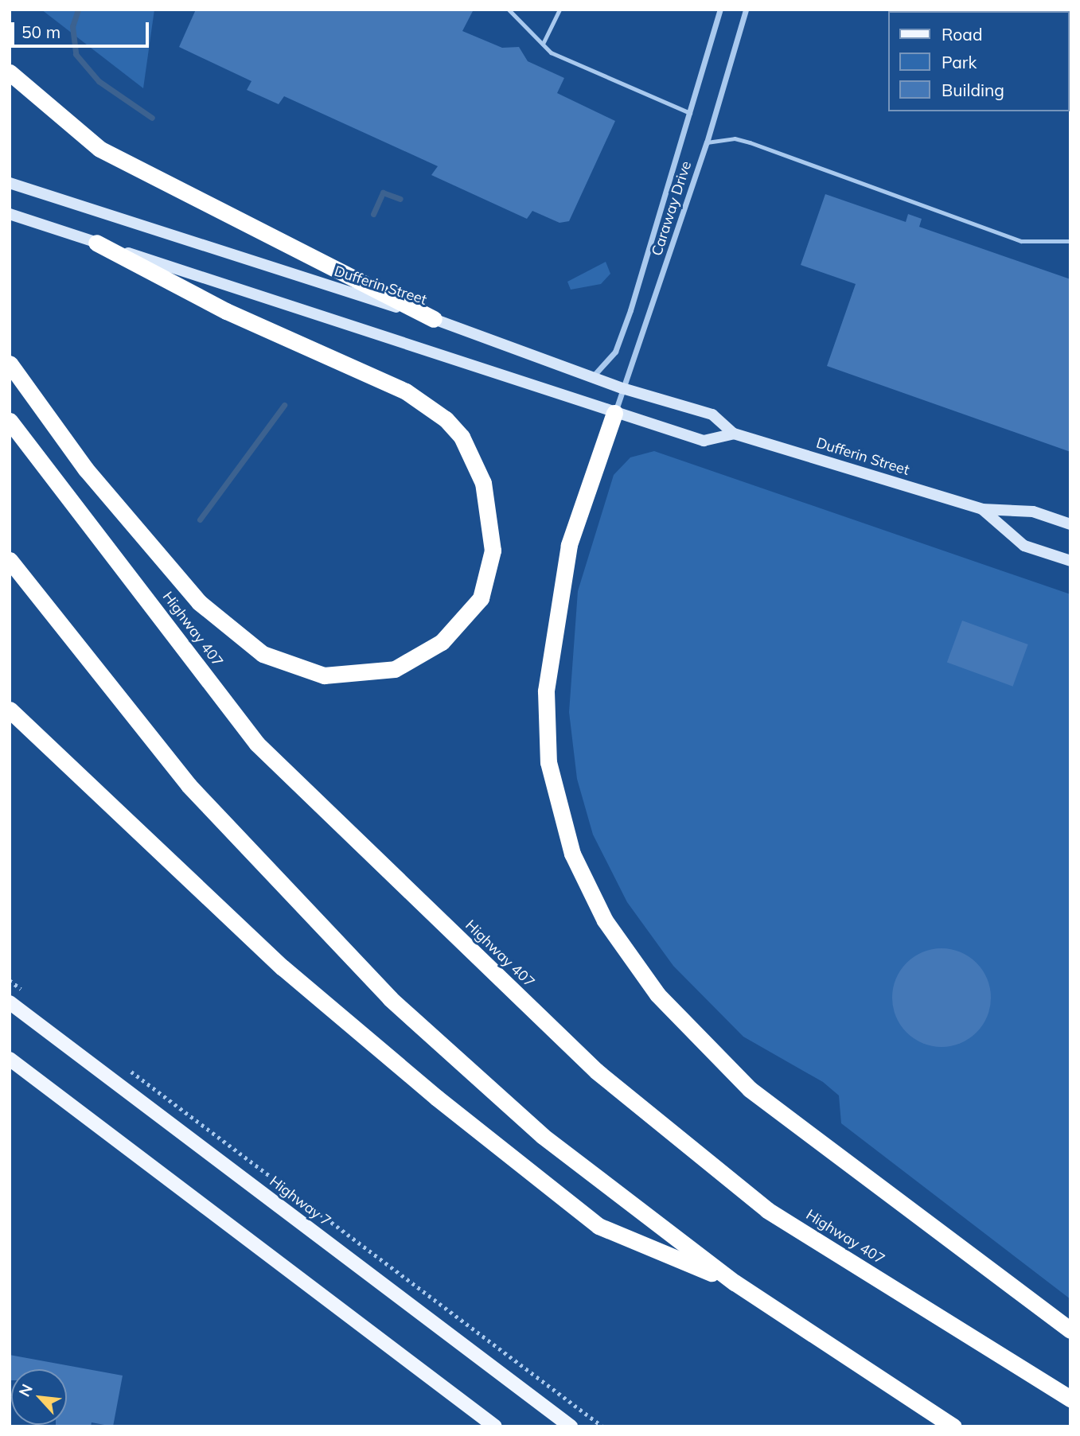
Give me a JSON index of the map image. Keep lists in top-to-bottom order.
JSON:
{
  "streets": {
    "highway": ["Highway 407"],
    "main road": ["Dufferin Street", "Highway 7"],
    "street": ["Caraway Drive"]
  },
  "crossings": [
    ["Caraway Drive", "Dufferin Street"]
  ],
  "legend": ["Road", "Park", "Building"],
  "scale_bar": "50 m",
  "north": "top left"
}
